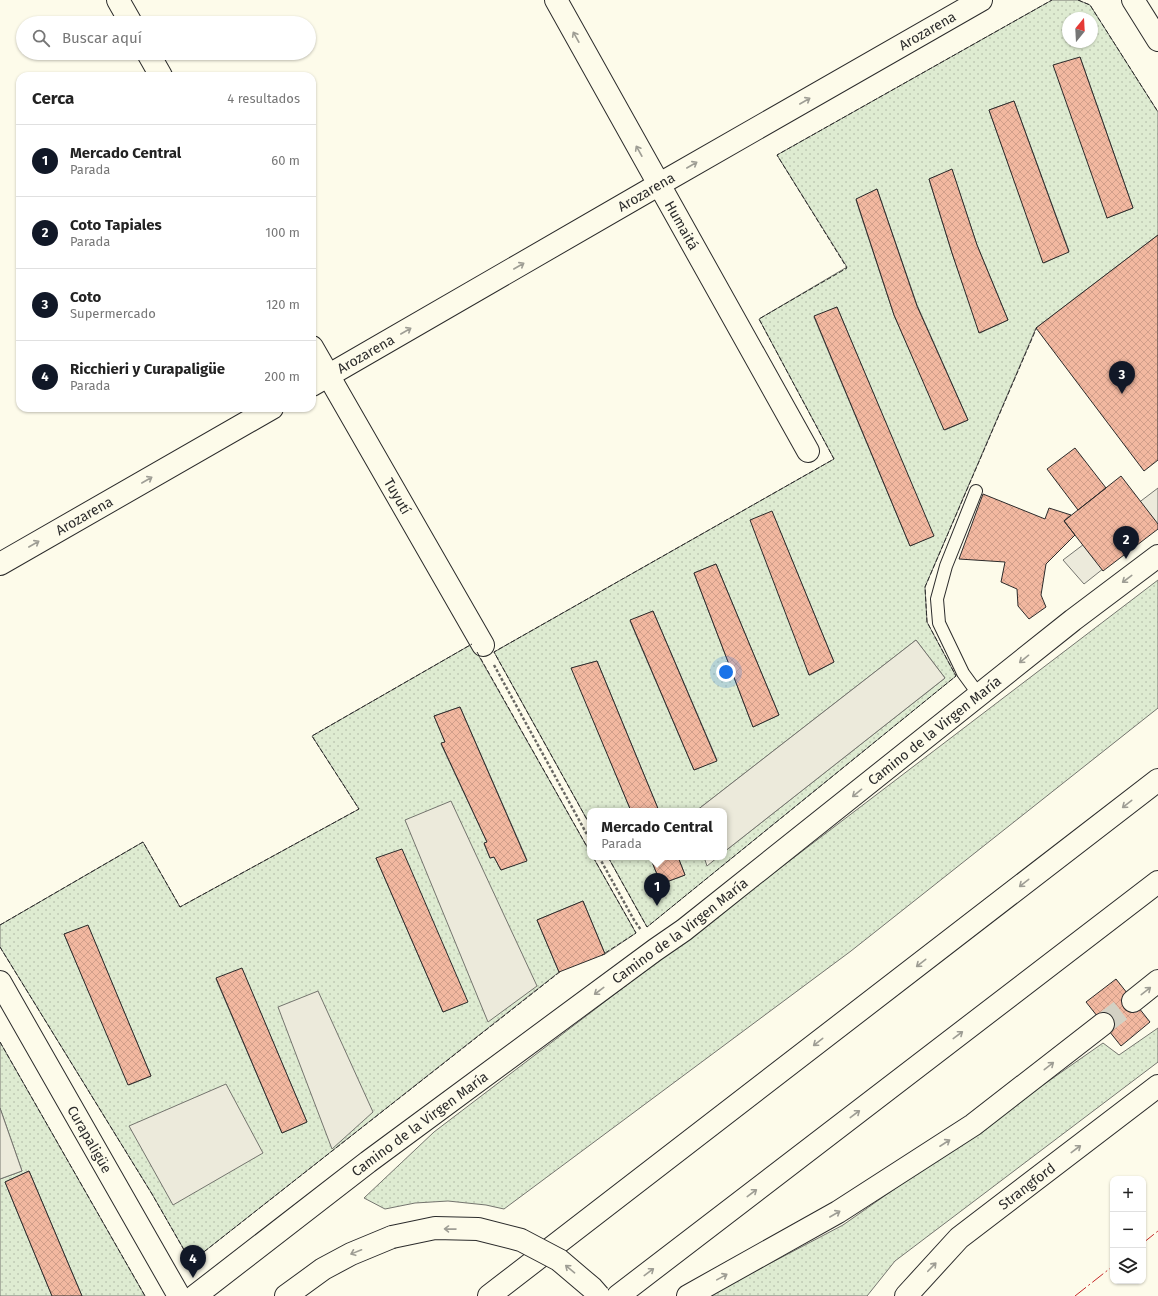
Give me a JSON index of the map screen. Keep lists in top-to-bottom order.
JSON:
{
  "streets": {
    "main road": [
      "Arozarena",
      "Humaitá",
      "Tuyutí",
      "Camino de la Virgen María",
      "Curapaligüe",
      "Strangford"
    ]
  },
  "crossings": [
    ["Arozarena", "Humaitá"],
    ["Arozarena", "Tuyutí"]
  ],
  "one_way": ["Arozarena", "Humaitá"],
  "north": "top",
  "page": {
    "search": "Buscar aquí",
    "heading": ["Cerca", "4 resultados"],
    "list": [
      {
        "mark": "1",
        "name": "Mercado Central",
        "note": "Parada",
        "value": "60 m"
      },
      {
        "mark": "2",
        "name": "Coto Tapiales",
        "note": "Parada",
        "value": "100 m"
      },
      {
        "mark": "3",
        "name": "Coto",
        "note": "Supermercado",
        "value": "120 m"
      },
      {
        "mark": "4",
        "name": "Ricchieri y Curapaligüe",
        "note": "Parada",
        "value": "200 m"
      }
    ],
    "pins": [
      "3",
      "2",
      "1",
      "4"
    ],
    "popup": ["Mercado Central", "Parada"],
    "map_buttons": ["+", "−"]
  }
}
